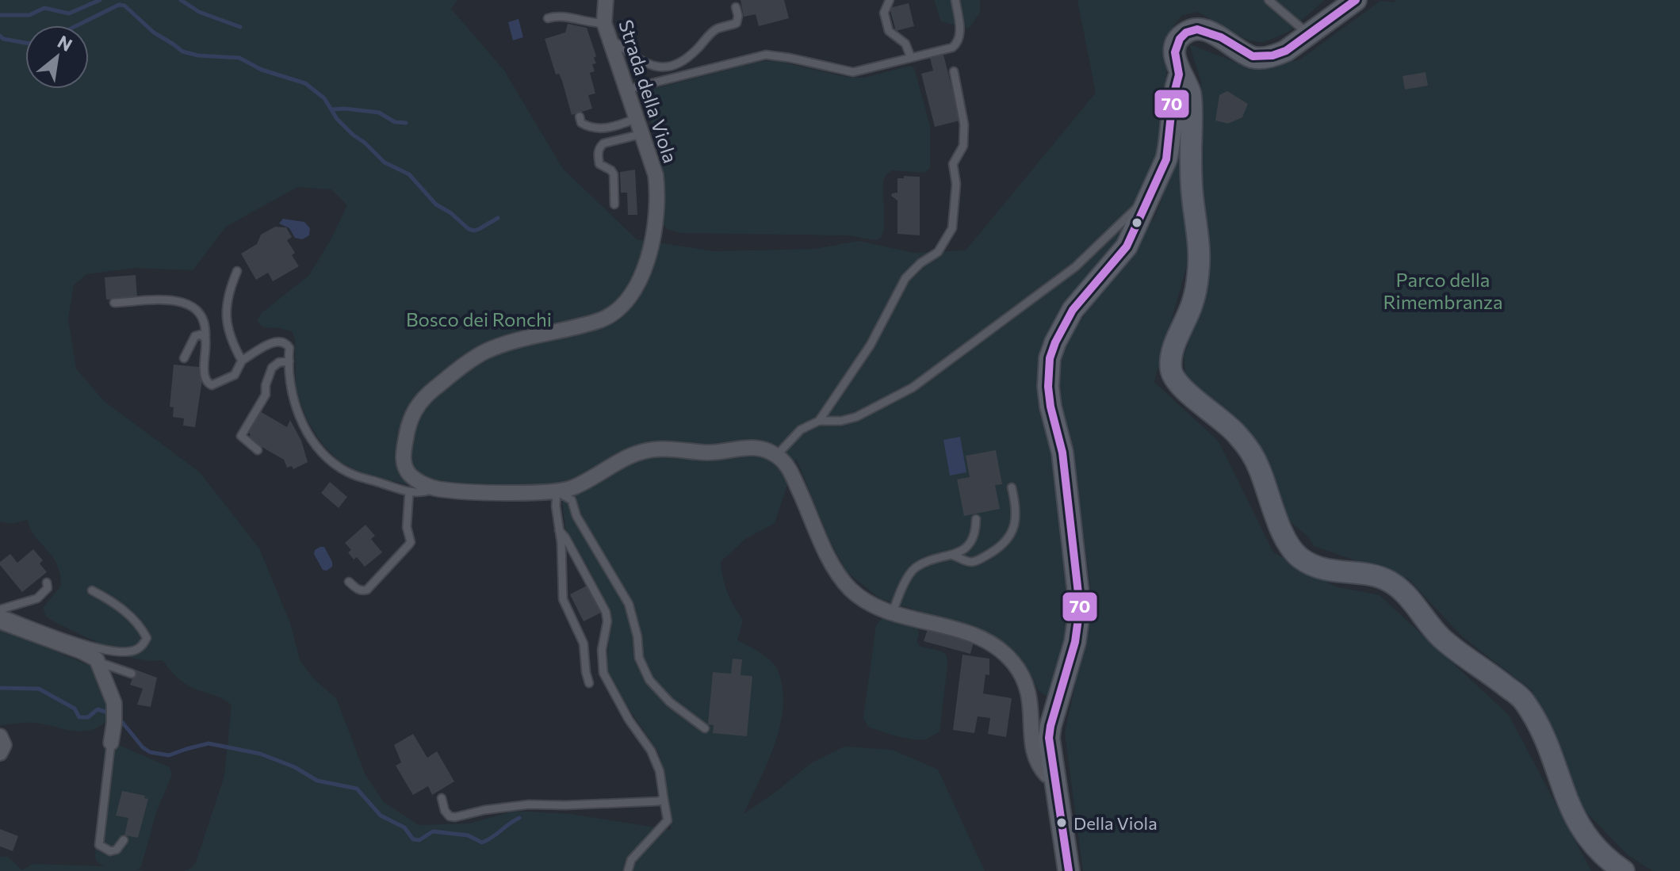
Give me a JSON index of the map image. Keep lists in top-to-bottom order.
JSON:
{
  "streets": {
    "street": ["Strada della Viola"]
  },
  "parks": ["Parco della Rimembranza", "Bosco dei Ronchi"],
  "places": ["Della Viola"],
  "lines": ["transit line 70"],
  "north": "top right"
}
